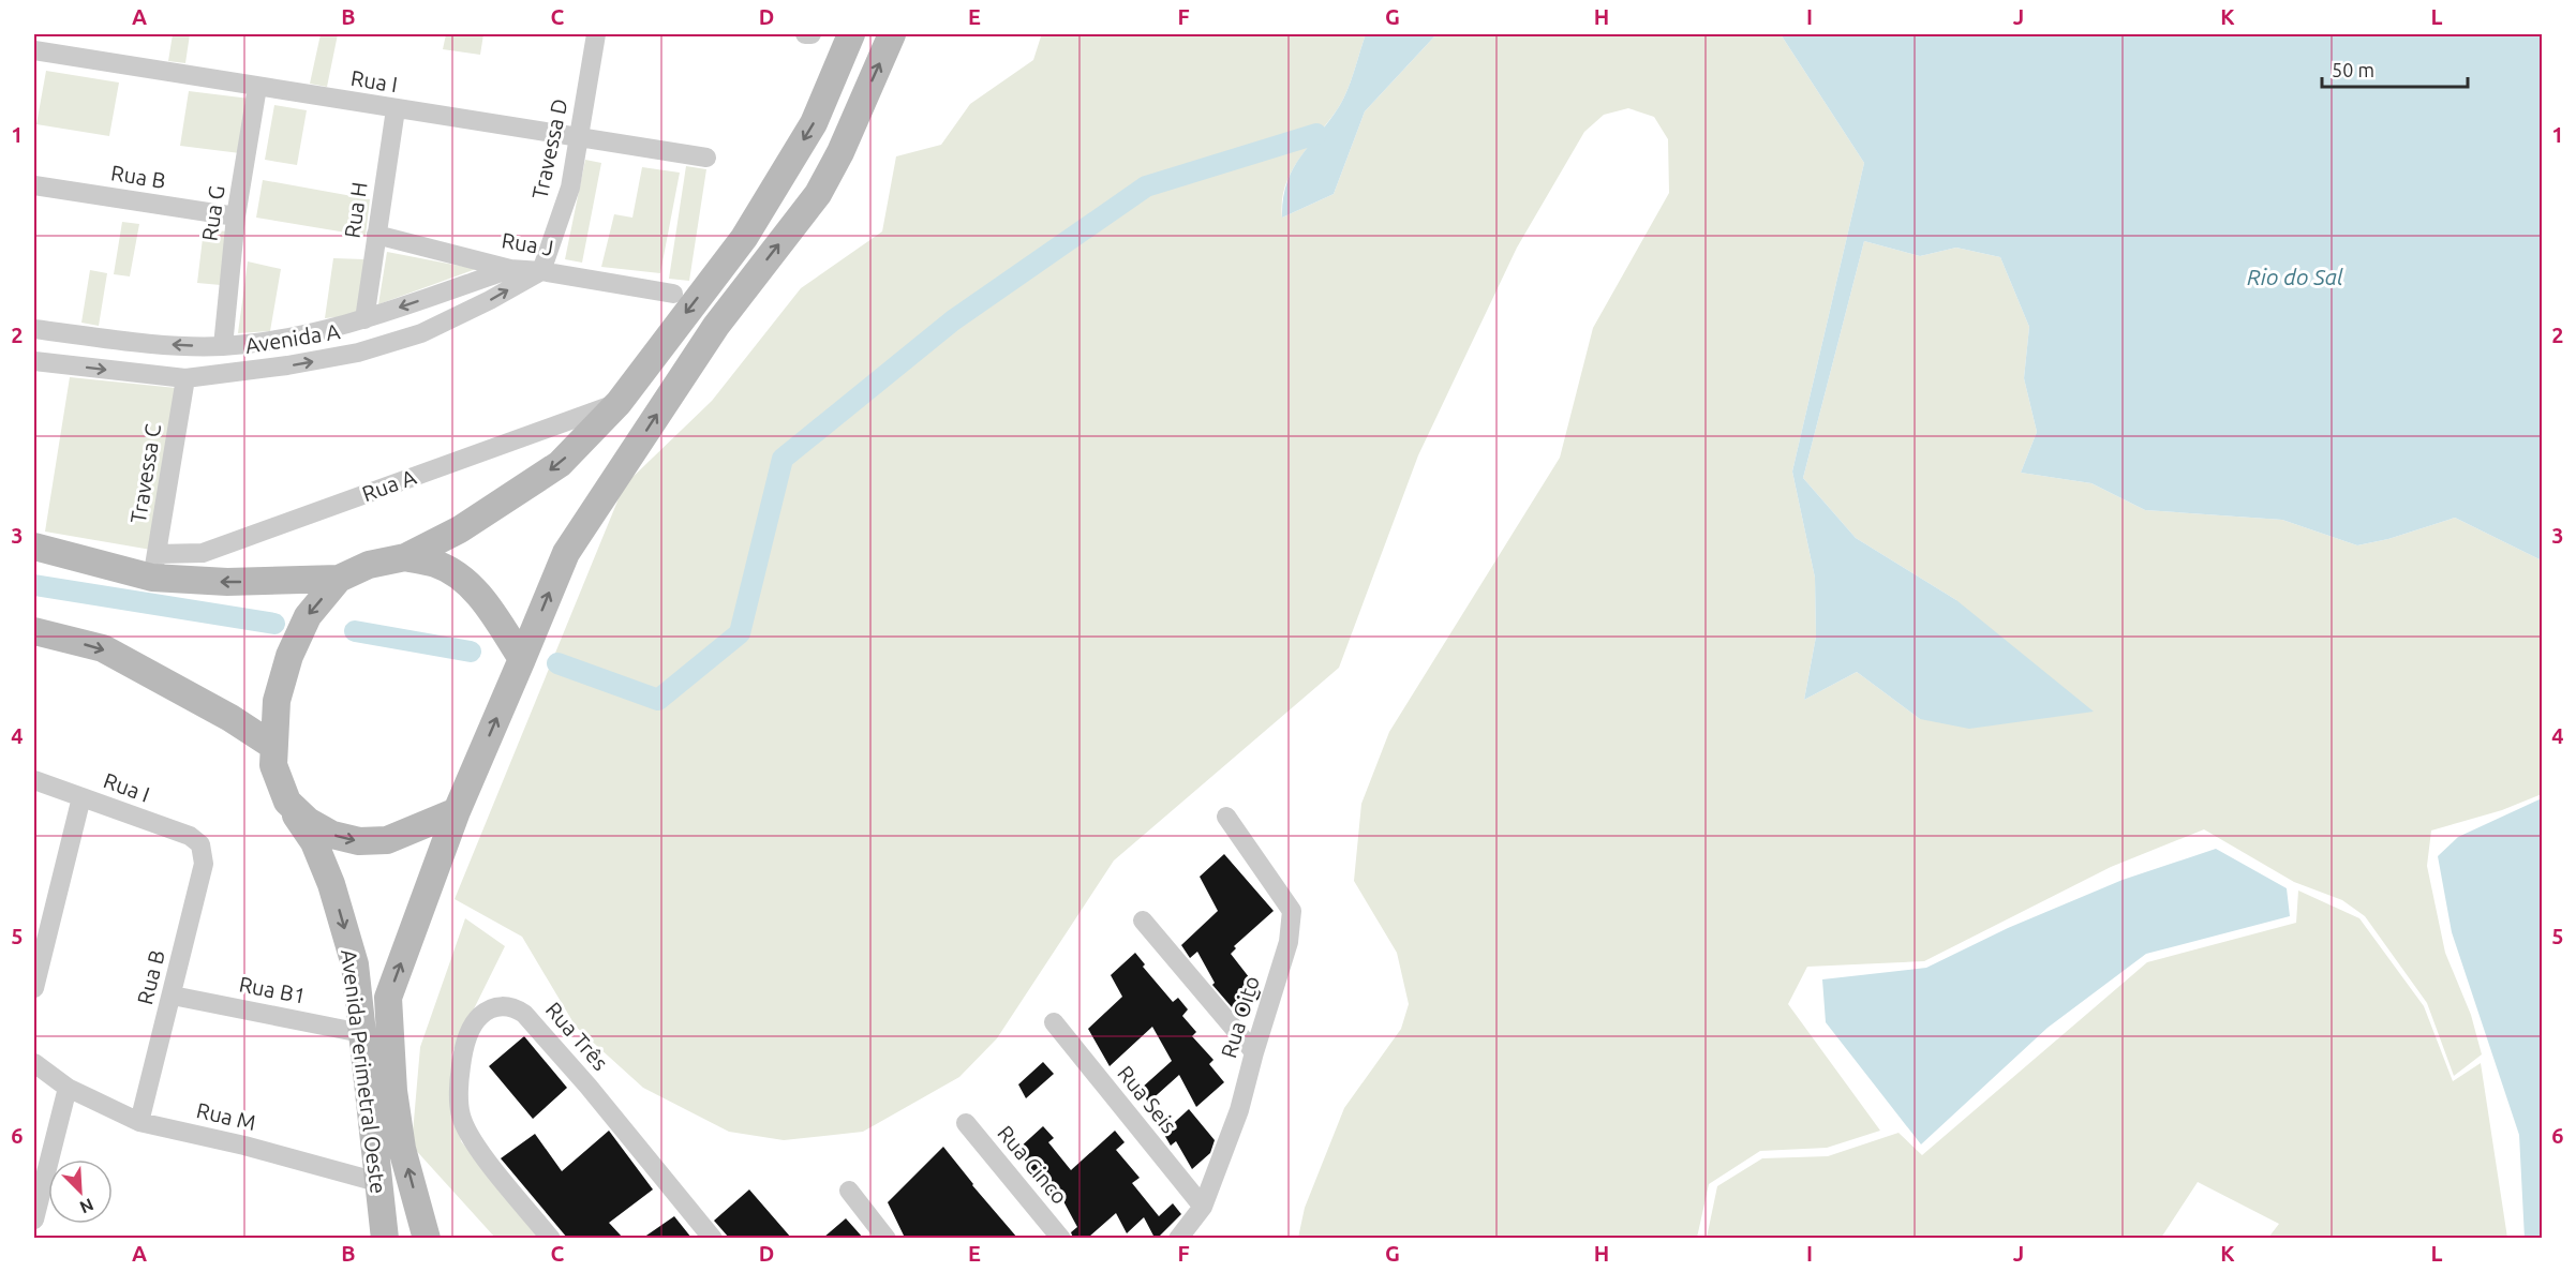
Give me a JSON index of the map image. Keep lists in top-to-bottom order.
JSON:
{
  "streets": {
    "main road": ["Rua A", "Avenida Perimetral Oeste"],
    "street": [
      "Rua I",
      "Travessa D",
      "Rua B",
      "Rua H",
      "Rua G",
      "Rua J",
      "Avenida A",
      "Travessa C",
      "Rua B1",
      "Rua Oito",
      "Rua Três",
      "Rua Seis",
      "Rua M",
      "Rua Cinco"
    ]
  },
  "crossings": [
    ["Rua I", "Travessa D"],
    ["Rua I", "Rua B"],
    ["Rua I", "Rua H"],
    ["Rua I", "Rua G"],
    ["Travessa D", "Rua J"],
    ["Travessa D", "Avenida A"],
    ["Rua B", "Rua G"],
    ["Rua B", "Rua B1"],
    ["Rua B", "Rua M"],
    ["Rua H", "Rua J"],
    ["Rua H", "Avenida A"],
    ["Rua G", "Avenida A"],
    ["Rua J", "Avenida A"],
    ["Avenida A", "Travessa C"],
    ["Travessa C", "Rua A"],
    ["Rua B1", "Avenida Perimetral Oeste"],
    ["Rua Oito", "Rua Seis"],
    ["Avenida Perimetral Oeste", "Rua M"]
  ],
  "water": ["Rio do Sal"],
  "scale_bar": "50 m",
  "north": "bottom right",
  "grid": {
    "columns": [
      "A",
      "B",
      "C",
      "D",
      "E",
      "F",
      "G",
      "H",
      "I",
      "J",
      "K",
      "L"
    ],
    "rows": [
      "1",
      "2",
      "3",
      "4",
      "5",
      "6"
    ]
  }
}
